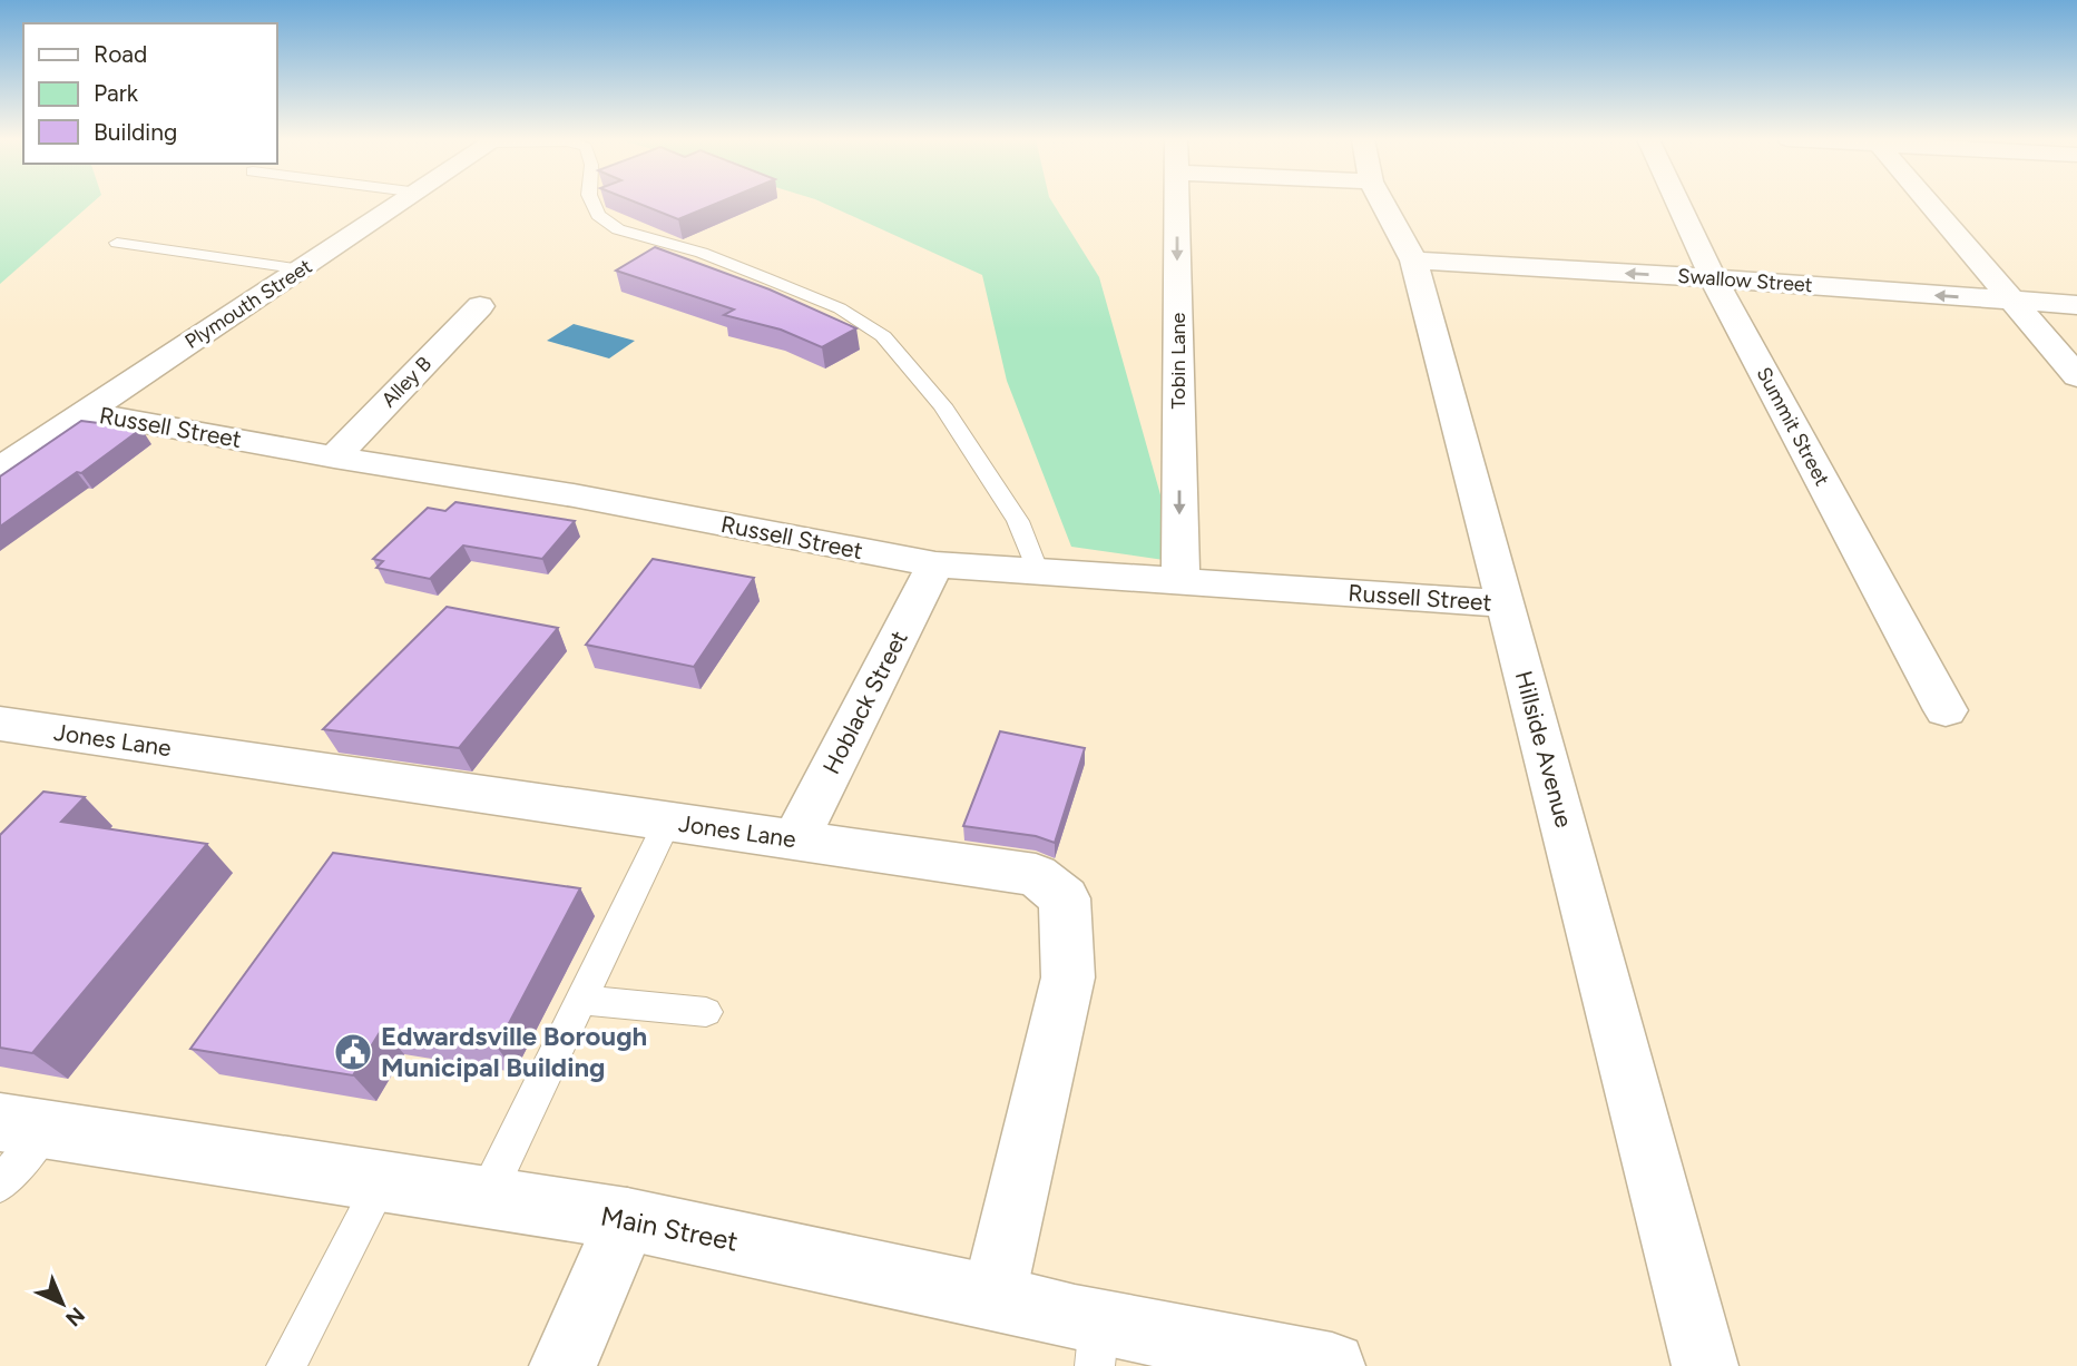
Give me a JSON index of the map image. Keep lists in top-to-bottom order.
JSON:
{
  "streets": {
    "street": [
      "Swallow Street",
      "Plymouth Street",
      "Tobin Lane",
      "Alley B",
      "Summit Street",
      "Russell Street",
      "Hoblack Street",
      "Jones Lane",
      "Hillside Avenue",
      "Main Street"
    ]
  },
  "crossings": [
    ["Swallow Street", "Summit Street"],
    ["Swallow Street", "Hillside Avenue"],
    ["Plymouth Street", "Russell Street"],
    ["Tobin Lane", "Russell Street"],
    ["Alley B", "Russell Street"],
    ["Russell Street", "Hoblack Street"],
    ["Russell Street", "Hillside Avenue"],
    ["Hoblack Street", "Jones Lane"],
    ["Jones Lane", "Main Street"]
  ],
  "one_way": ["Swallow Street", "Tobin Lane"],
  "places": {
    "public building": ["Edwardsville Borough Municipal Building"]
  },
  "legend": ["Road", "Park", "Building"],
  "north": "bottom right"
}
